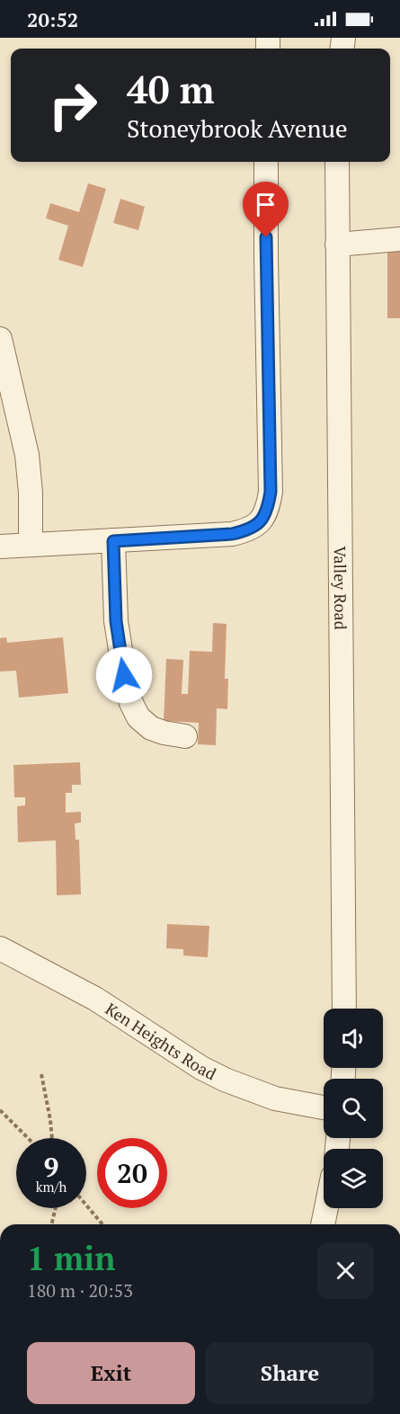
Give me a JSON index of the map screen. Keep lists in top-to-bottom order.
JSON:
{
  "streets": {
    "street": ["Valley Road", "Ken Heights Road"]
  },
  "page": {
    "status": "20:52",
    "turn": ["40 m", "Stoneybrook Avenue"],
    "speed": "9 km/h",
    "limit": "20",
    "heading": ["1 min", "180 m · 20:53"],
    "buttons": ["Exit", "Share"]
  }
}
